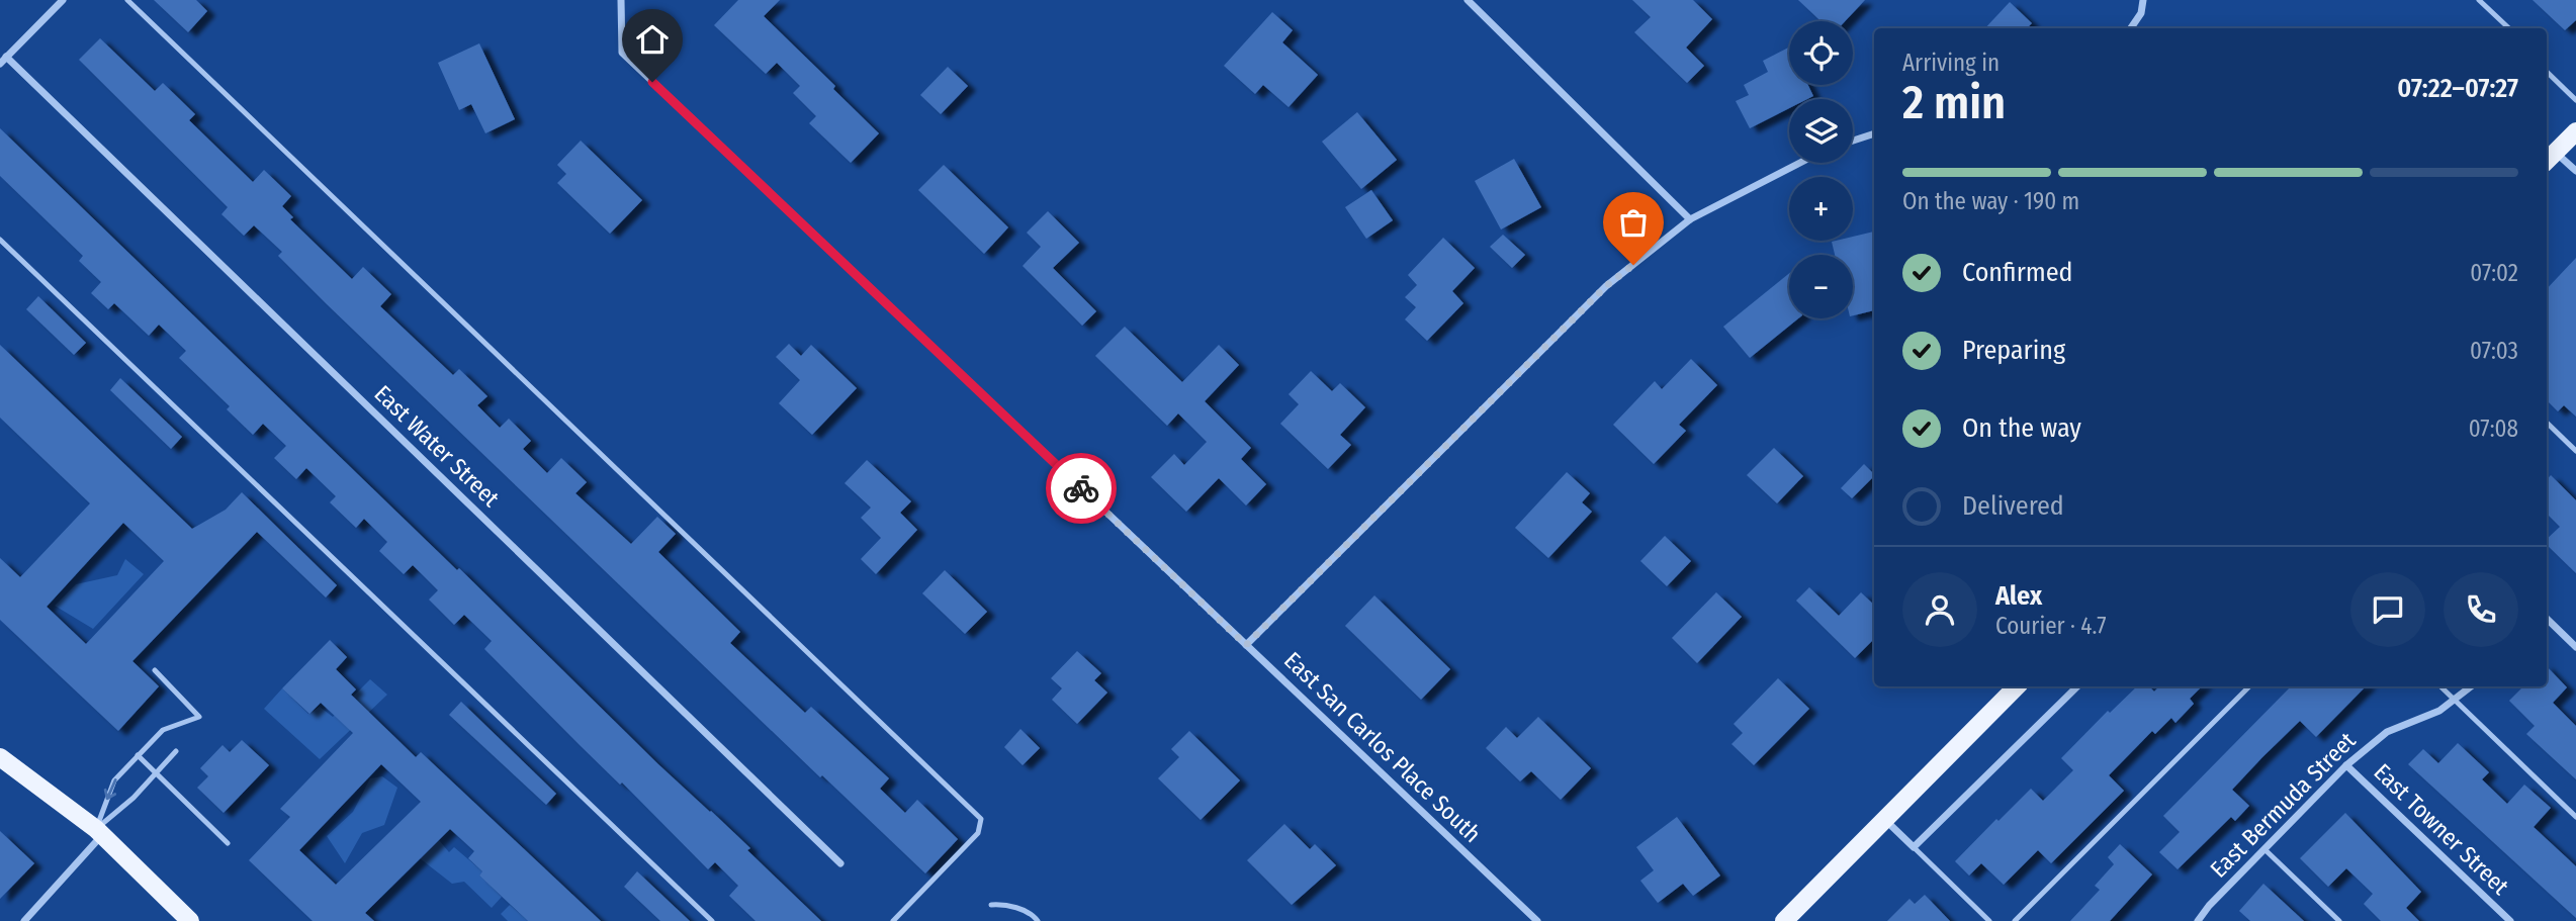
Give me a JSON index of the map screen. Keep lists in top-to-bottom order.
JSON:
{
  "streets": {
    "street": [
      "East Water Street",
      "East San Carlos Place South",
      "East Bermuda Street",
      "East Towner Street"
    ]
  },
  "crossings": [
    ["East Bermuda Street", "East Towner Street"]
  ],
  "page": {
    "map_buttons": ["+", "−"],
    "heading": ["2 min", "Arriving in", "07:22–07:27"],
    "panel": ["Alex", "Courier · 4.7"],
    "bar": "On the way · 190 m",
    "list": [
      ["Confirmed", "07:02"],
      ["Preparing", "07:03"],
      ["On the way", "07:08"],
      "Delivered"
    ]
  }
}
